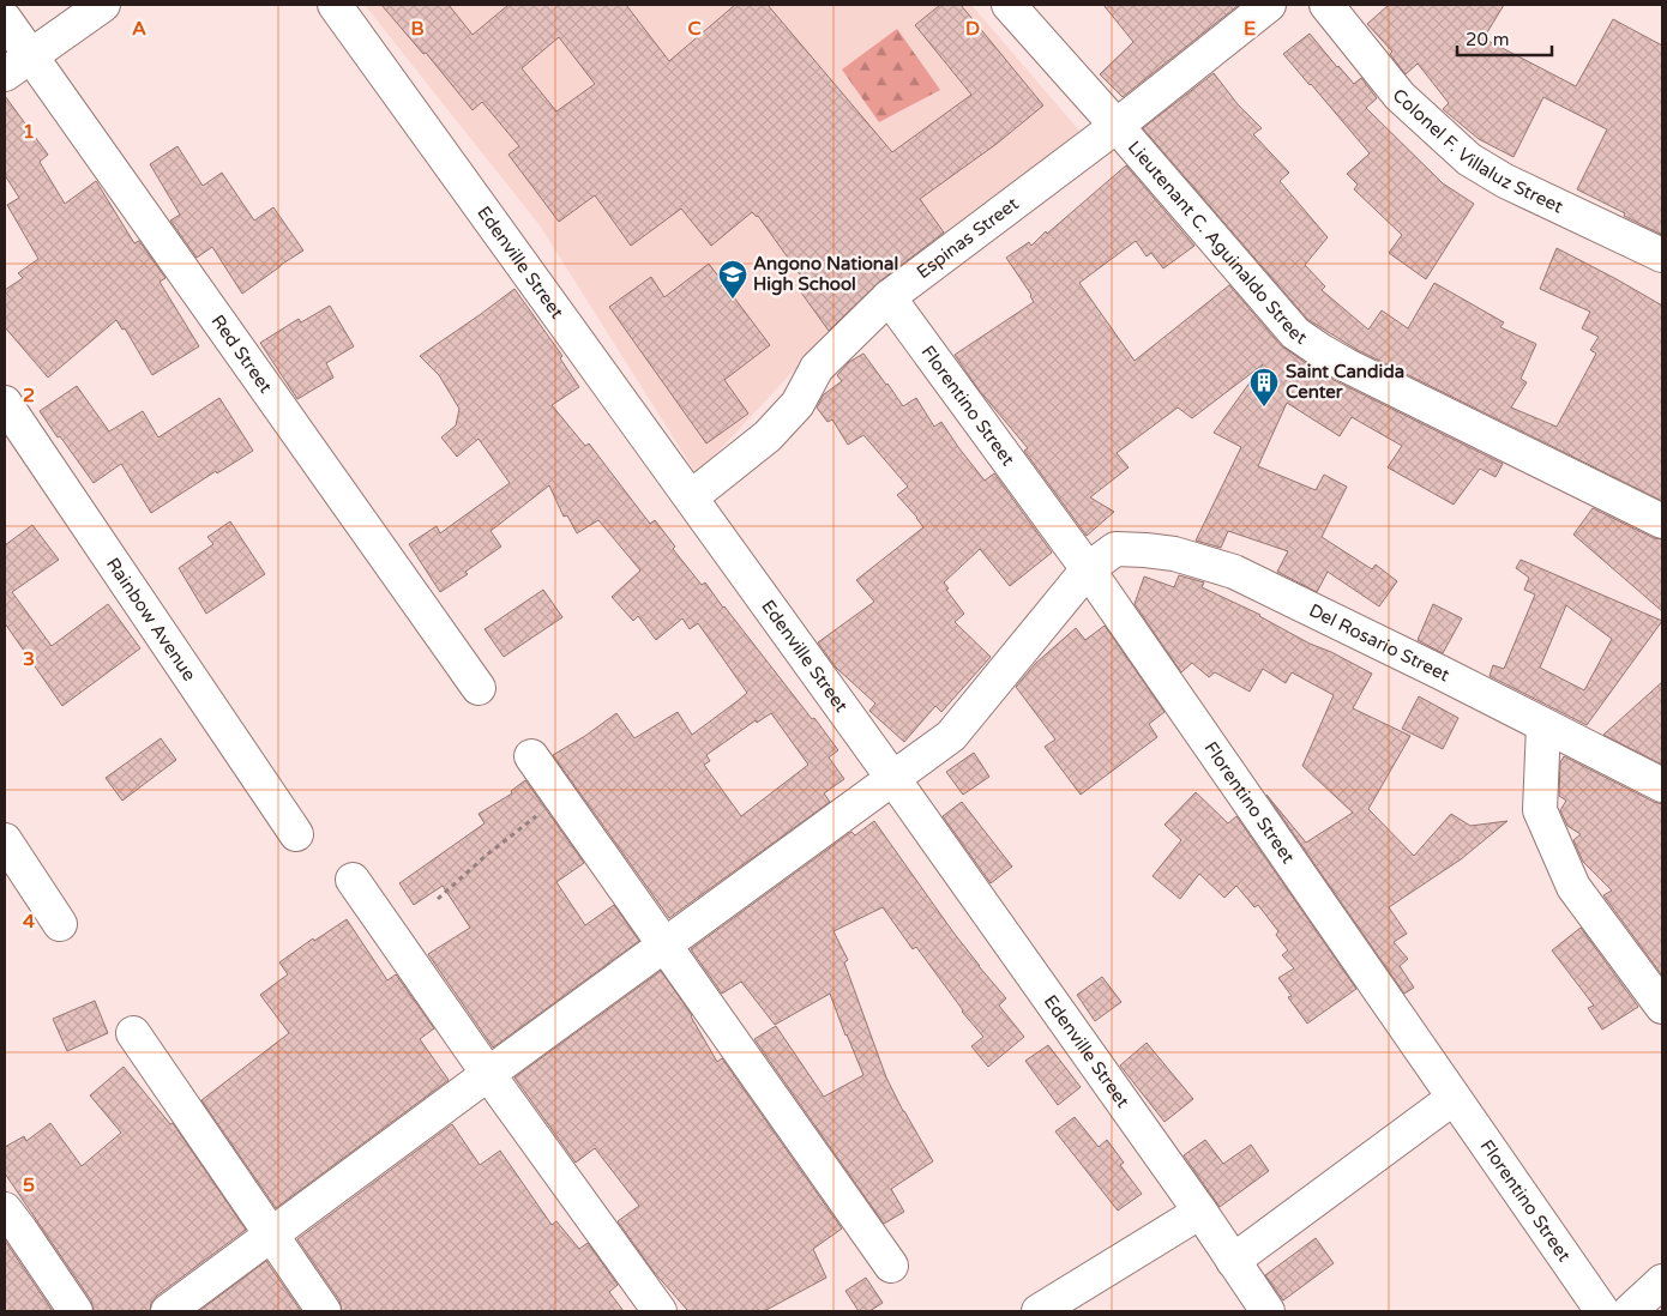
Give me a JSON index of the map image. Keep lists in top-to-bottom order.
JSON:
{
  "streets": {
    "street": [
      "Colonel F. Villaluz Street",
      "Espinas Street",
      "Lieutenant C. Aguinaldo Street",
      "Edenville Street",
      "Red Street",
      "Florentino Street",
      "Rainbow Avenue",
      "Del Rosario Street"
    ]
  },
  "crossings": [
    ["Espinas Street", "Lieutenant C. Aguinaldo Street"],
    ["Espinas Street", "Edenville Street"],
    ["Espinas Street", "Florentino Street"],
    ["Edenville Street", "Del Rosario Street"],
    ["Florentino Street", "Del Rosario Street"]
  ],
  "places": {
    "school or university": ["Angono National High School"],
    "building": ["Saint Candida Center"]
  },
  "scale_bar": "20 m",
  "grid": {
    "columns": [
      "A",
      "B",
      "C",
      "D",
      "E"
    ],
    "rows": [
      "1",
      "2",
      "3",
      "4",
      "5"
    ]
  }
}
